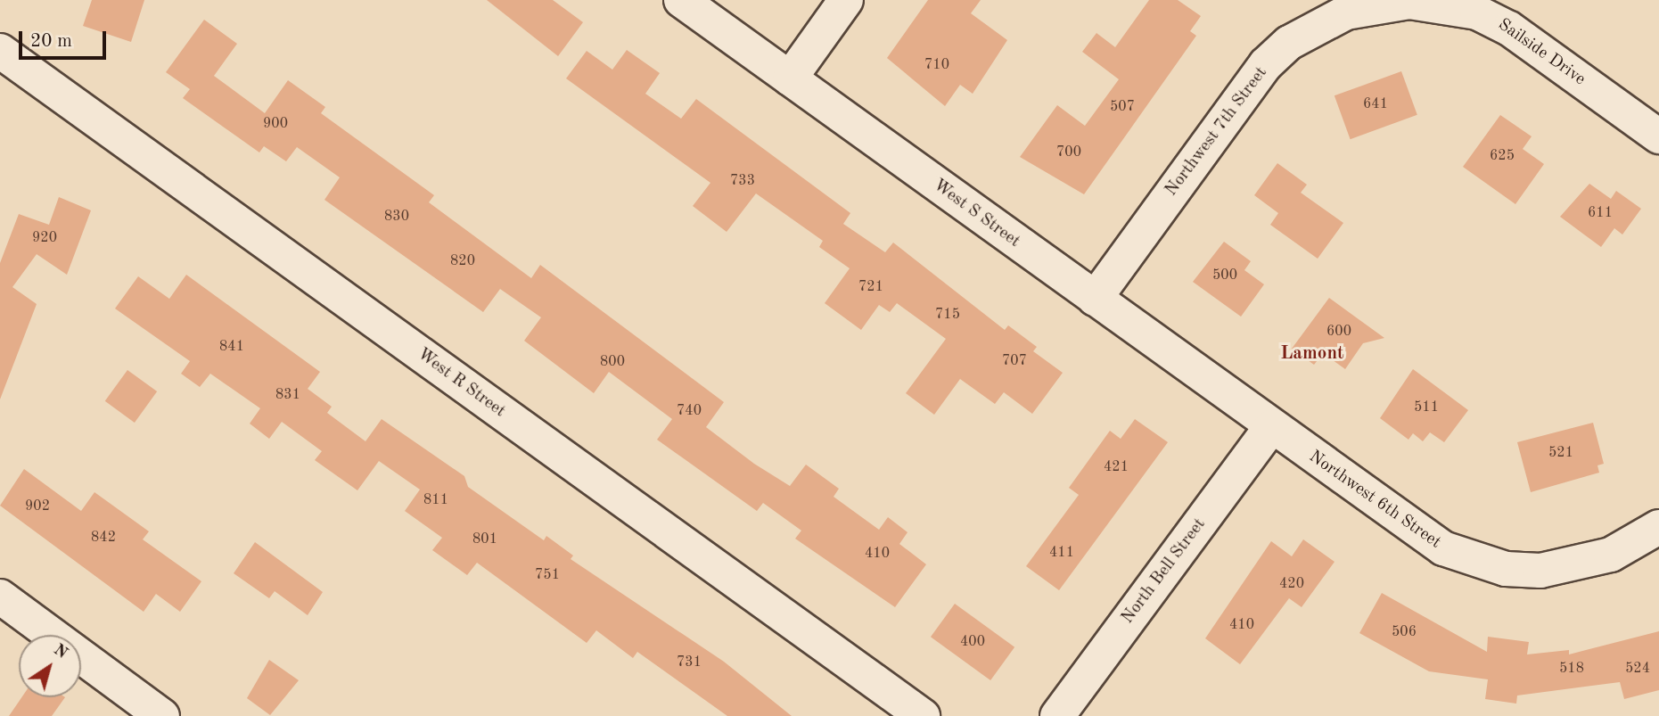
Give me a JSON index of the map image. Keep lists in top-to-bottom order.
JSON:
{
  "streets": {
    "street": [
      "Sailside Drive",
      "Northwest 7th Street",
      "West S Street",
      "West R Street",
      "Northwest 6th Street",
      "North Bell Street"
    ]
  },
  "crossings": [
    ["Sailside Drive", "Northwest 7th Street"],
    ["Northwest 7th Street", "West S Street"],
    ["West S Street", "Northwest 6th Street"],
    ["West S Street", "North Bell Street"],
    ["Northwest 6th Street", "North Bell Street"]
  ],
  "districts": ["Lamont"],
  "house_numbers": [
    "710",
    "641",
    "507",
    "900",
    "700",
    "625",
    "733",
    "611",
    "830",
    "920",
    "820",
    "500",
    "721",
    "715",
    "600",
    "841",
    "707",
    "800",
    "831",
    "511",
    "740",
    "521",
    "421",
    "811",
    "902",
    "842",
    "801",
    "411",
    "410",
    "751",
    "420",
    "410",
    "506",
    "400",
    "731",
    "518",
    "524"
  ],
  "scale_bar": "20 m",
  "north": "top right"
}
